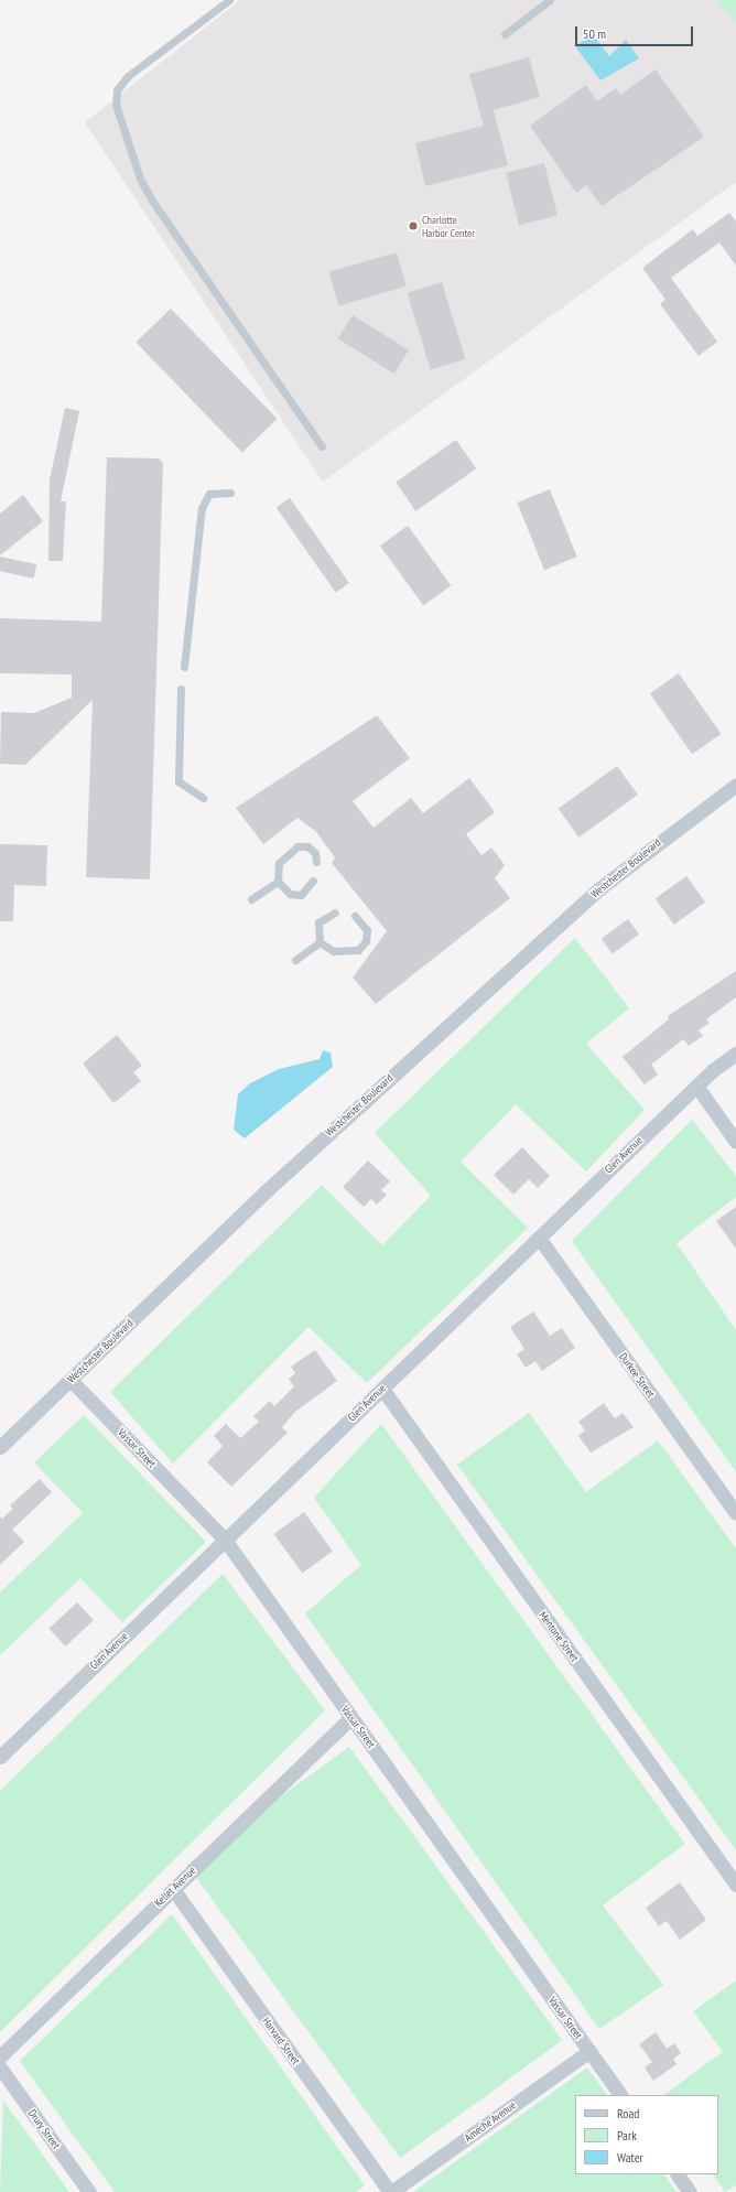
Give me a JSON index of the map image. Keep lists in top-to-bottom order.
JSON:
{
  "streets": {
    "street": [
      "Westchester Boulevard",
      "Glen Avenue",
      "Durkee Street",
      "Vassar Street",
      "Mentone Street",
      "Kellet Avenue",
      "Harvard Street",
      "Ameche Avenue",
      "Drury Street"
    ]
  },
  "crossings": [
    ["Westchester Boulevard", "Vassar Street"],
    ["Glen Avenue", "Durkee Street"],
    ["Glen Avenue", "Vassar Street"],
    ["Glen Avenue", "Mentone Street"],
    ["Vassar Street", "Kellet Avenue"],
    ["Vassar Street", "Ameche Avenue"],
    ["Kellet Avenue", "Harvard Street"],
    ["Harvard Street", "Ameche Avenue"]
  ],
  "places": ["Charlotte Harbor Center"],
  "legend": ["Road", "Park", "Water"],
  "scale_bar": "50 m"
}
